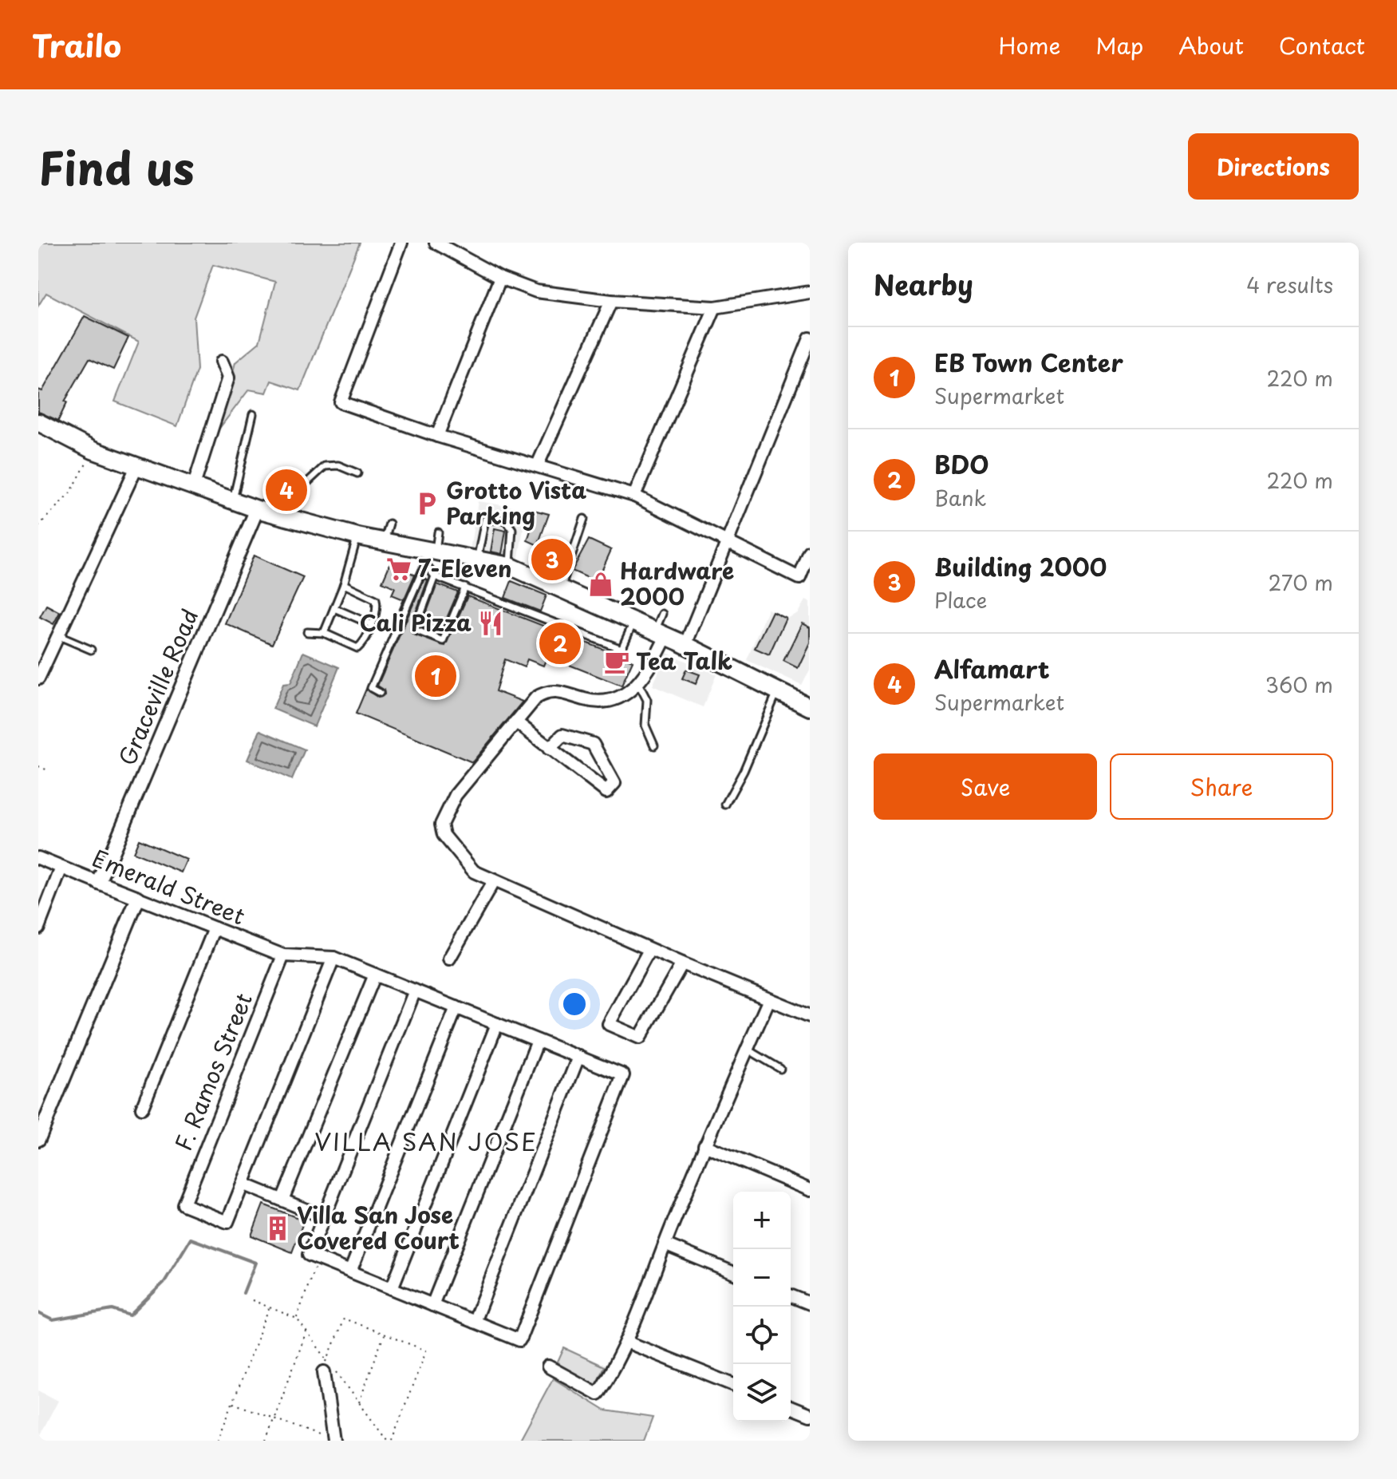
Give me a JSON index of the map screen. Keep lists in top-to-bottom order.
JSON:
{
  "streets": {
    "street": ["Graceville Road", "Emerald Street", "F. Ramos Street"]
  },
  "crossings": [
    ["Graceville Road", "Emerald Street"],
    ["Emerald Street", "F. Ramos Street"]
  ],
  "districts": ["VILLA SAN JOSE"],
  "places": {
    "parking": ["Grotto Vista Parking"],
    "supermarket": ["7-Eleven"],
    "shop": ["Hardware 2000"],
    "restaurant": ["Cali Pizza"],
    "cafe": ["Tea Talk"],
    "building": ["Villa San Jose Covered Court"]
  },
  "page": {
    "header": "Trailo",
    "nav": [
      "Home",
      "Map",
      "About",
      "Contact"
    ],
    "title": "Find us",
    "buttons": [
      "Directions",
      ["Save", "Share"]
    ],
    "heading": ["Nearby", "4 results"],
    "list": [
      {
        "mark": "1",
        "name": "EB Town Center",
        "note": "Supermarket",
        "value": "220 m"
      },
      {
        "mark": "2",
        "name": "BDO",
        "note": "Bank",
        "value": "220 m"
      },
      {
        "mark": "3",
        "name": "Building 2000",
        "note": "Place",
        "value": "270 m"
      },
      {
        "mark": "4",
        "name": "Alfamart",
        "note": "Supermarket",
        "value": "360 m"
      }
    ],
    "pins": [
      "4",
      "3",
      "2",
      "1"
    ],
    "map_buttons": ["+", "−"]
  }
}
